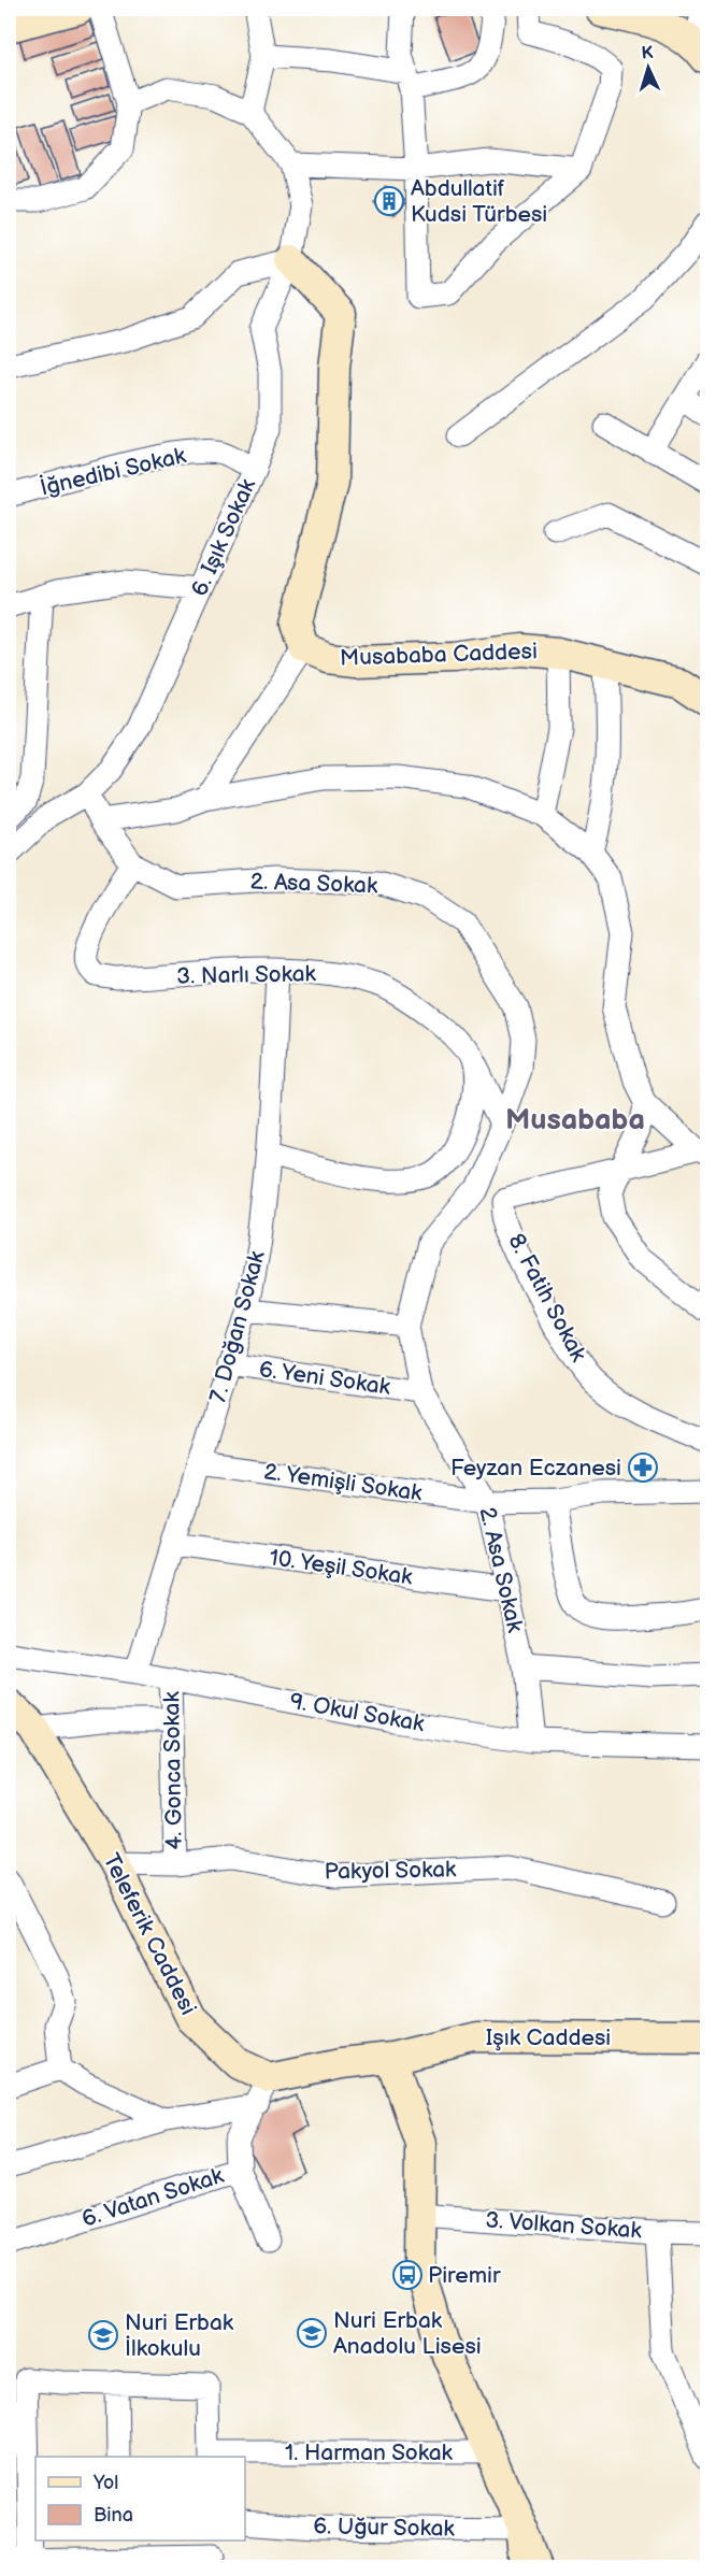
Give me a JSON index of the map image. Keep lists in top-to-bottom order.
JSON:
{
  "streets": {
    "main road": ["Musababa Caddesi", "Teleferik Caddesi", "Işık Caddesi"],
    "street": [
      "İğnedibi Sokak",
      "6. Işık Sokak",
      "2. Asa Sokak",
      "3. Narlı Sokak",
      "8. Fatih Sokak",
      "7. Doğan Sokak",
      "6. Yeni Sokak",
      "2. Yemişli Sokak",
      "10. Yeşil Sokak",
      "9. Okul Sokak",
      "4. Gonca Sokak",
      "Pakyol Sokak",
      "6. Vatan Sokak",
      "3. Volkan Sokak",
      "1. Harman Sokak",
      "6. Uğur Sokak"
    ]
  },
  "crossings": [
    ["İğnedibi Sokak", "6. Işık Sokak"],
    ["6. Işık Sokak", "2. Asa Sokak"],
    ["2. Asa Sokak", "3. Narlı Sokak"],
    ["2. Asa Sokak", "6. Yeni Sokak"],
    ["2. Asa Sokak", "2. Yemişli Sokak"],
    ["2. Asa Sokak", "10. Yeşil Sokak"],
    ["2. Asa Sokak", "9. Okul Sokak"],
    ["3. Narlı Sokak", "7. Doğan Sokak"],
    ["7. Doğan Sokak", "6. Yeni Sokak"],
    ["7. Doğan Sokak", "2. Yemişli Sokak"],
    ["7. Doğan Sokak", "10. Yeşil Sokak"],
    ["7. Doğan Sokak", "9. Okul Sokak"],
    ["9. Okul Sokak", "4. Gonca Sokak"],
    ["4. Gonca Sokak", "Pakyol Sokak"],
    ["Pakyol Sokak", "Teleferik Caddesi"],
    ["Teleferik Caddesi", "6. Vatan Sokak"]
  ],
  "districts": ["Musababa"],
  "places": {
    "building": ["Abdullatif Kudsi Türbesi"],
    "pharmacy": ["Feyzan Eczanesi"],
    "bus stop": ["Piremir"],
    "school or university": ["Nuri Erbak Anadolu Lisesi", "Nuri Erbak İlkokulu"]
  },
  "legend": ["Yol", "Bina"],
  "north": "top"
}
